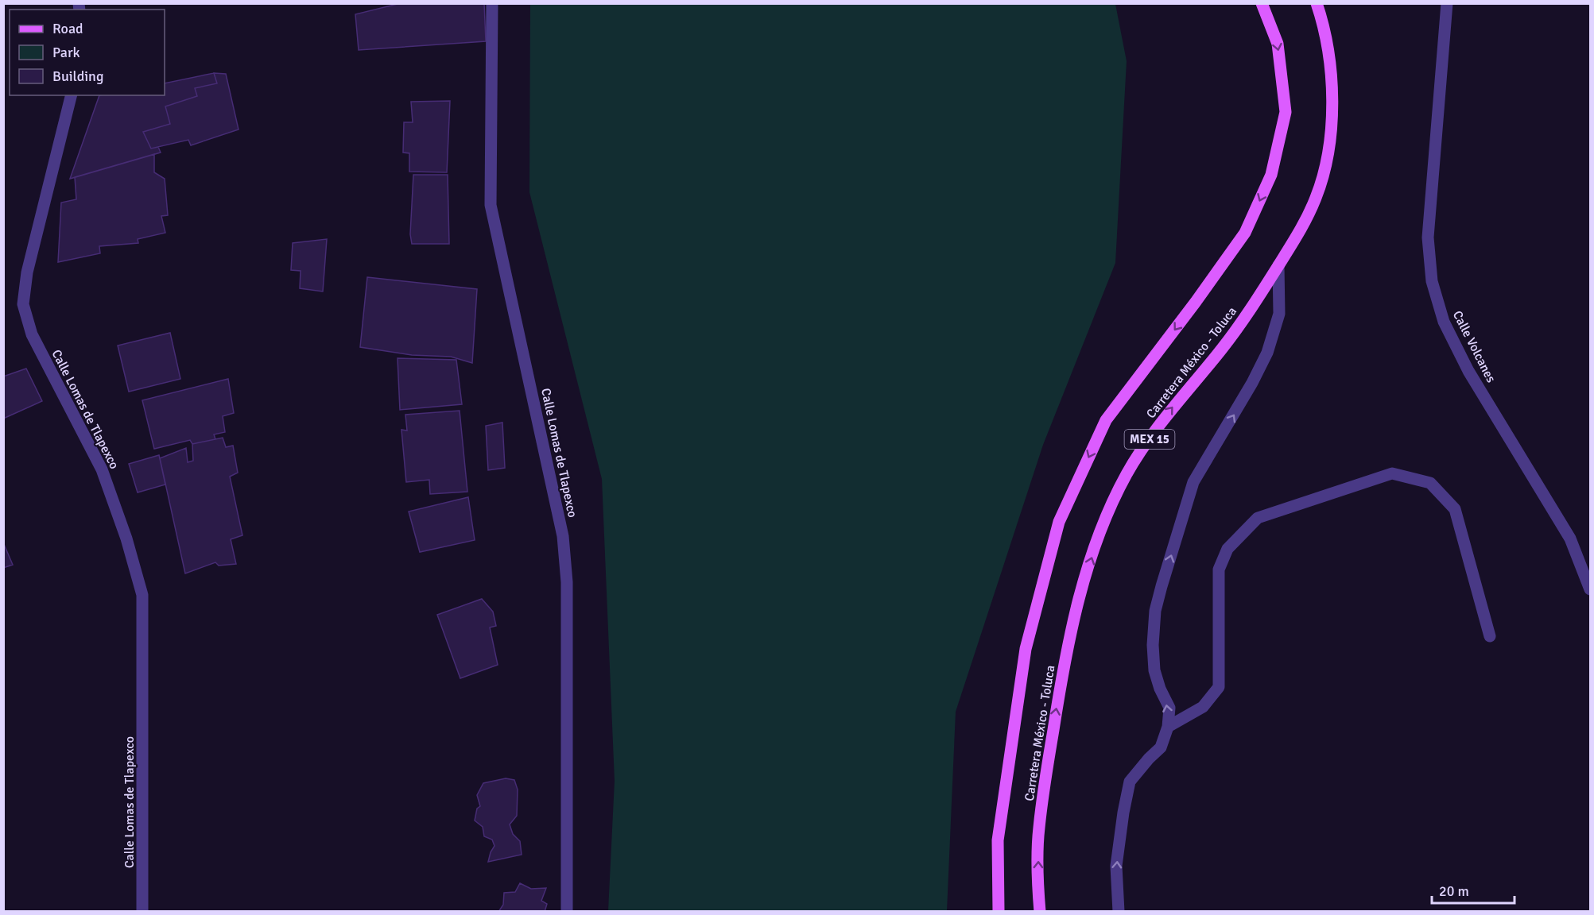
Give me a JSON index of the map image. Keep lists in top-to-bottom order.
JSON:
{
  "streets": {
    "main road": ["Carretera México - Toluca", "MEX 15"],
    "street": ["Calle Volcanes", "Calle Lomas de Tlapexco"]
  },
  "legend": ["Road", "Park", "Building"],
  "scale_bar": "20 m"
}
